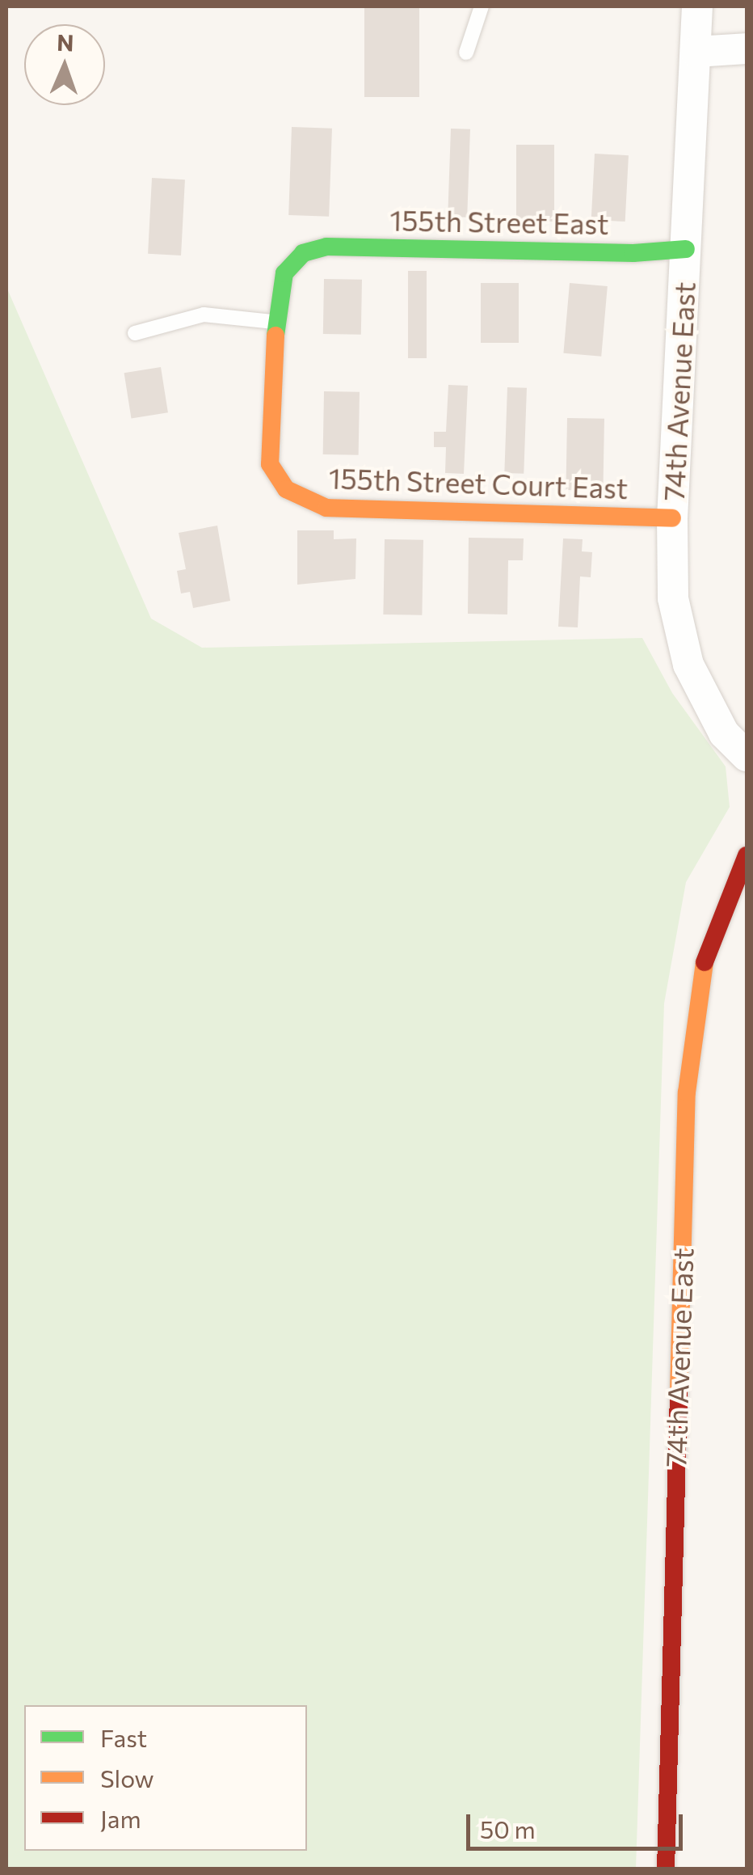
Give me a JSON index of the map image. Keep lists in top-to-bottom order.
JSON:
{
  "streets": {
    "street": ["155th Street East", "74th Avenue East", "155th Street Court East"]
  },
  "crossings": [
    ["155th Street East", "74th Avenue East"],
    ["155th Street East", "155th Street Court East"],
    ["74th Avenue East", "155th Street Court East"]
  ],
  "legend": ["Fast", "Slow", "Jam"],
  "scale_bar": "50 m",
  "north": "top"
}
